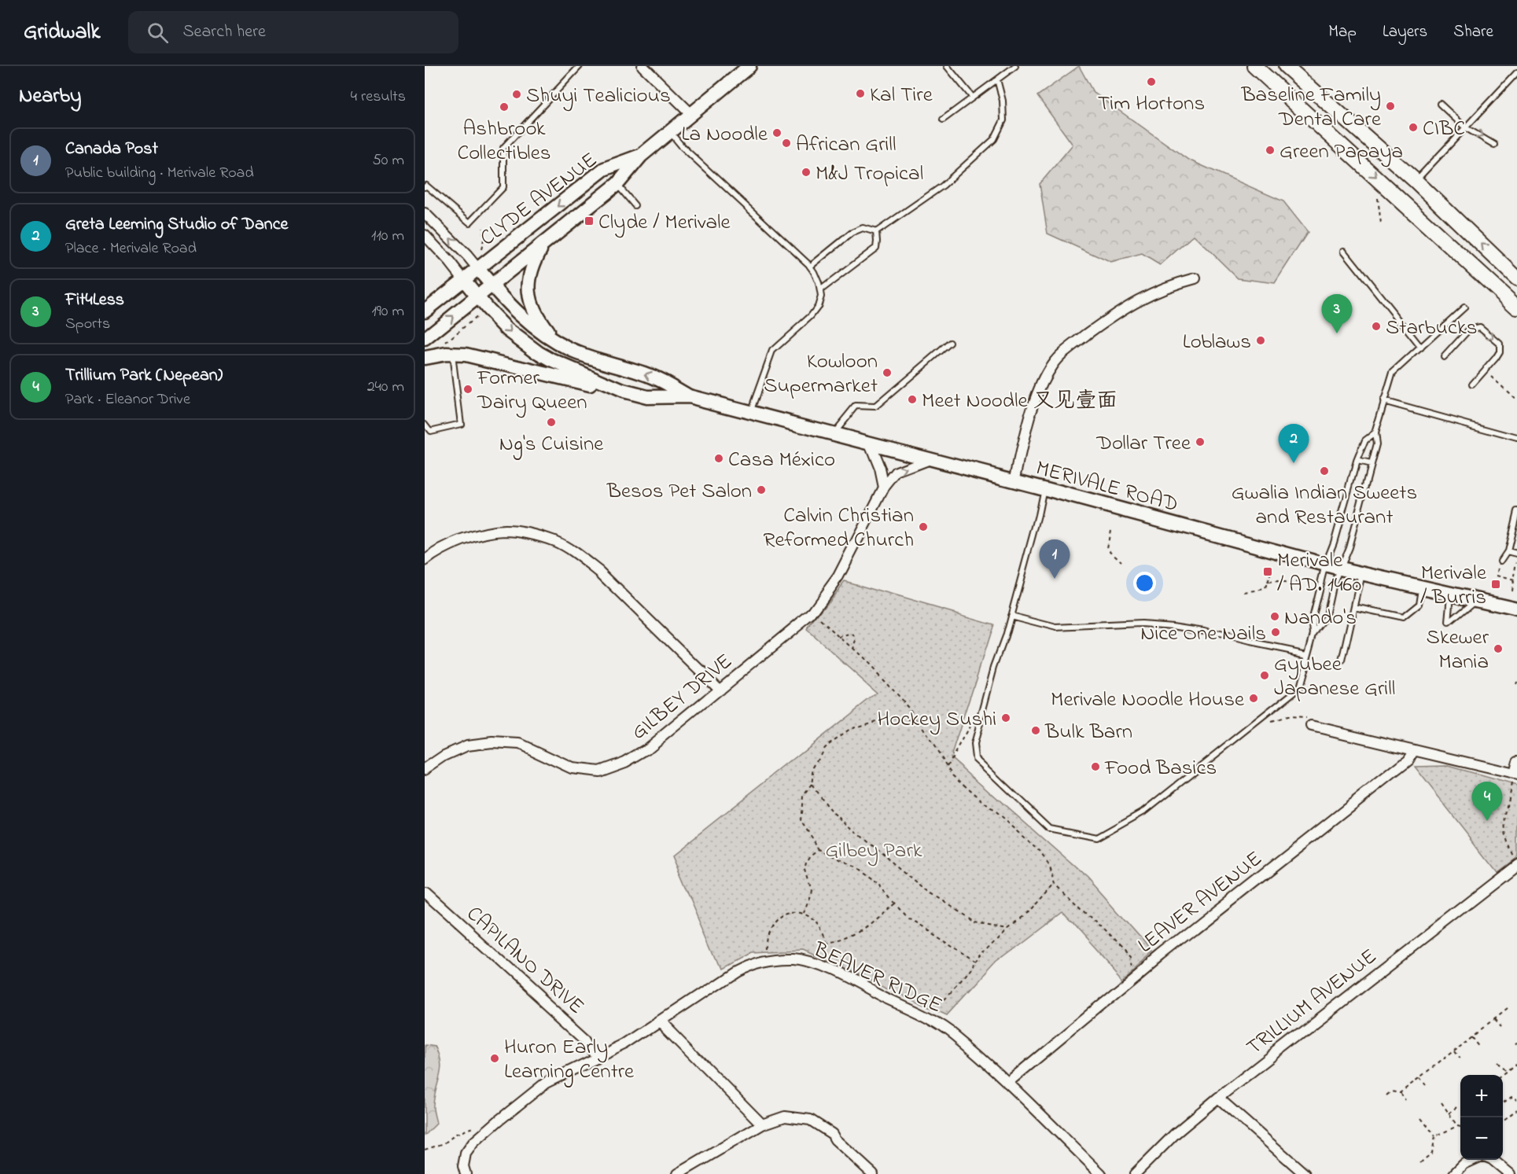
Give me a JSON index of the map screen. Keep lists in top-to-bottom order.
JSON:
{
  "streets": {
    "main road": ["CLYDE AVENUE", "MERIVALE ROAD"],
    "street": [
      "GILBEY DRIVE",
      "LEAVER AVENUE",
      "CAPILANO DRIVE",
      "BEAVER RIDGE",
      "TRILLIUM AVENUE"
    ]
  },
  "crossings": [
    ["CLYDE AVENUE", "MERIVALE ROAD"],
    ["MERIVALE ROAD", "GILBEY DRIVE"],
    ["LEAVER AVENUE", "BEAVER RIDGE"],
    ["CAPILANO DRIVE", "BEAVER RIDGE"]
  ],
  "parks": ["Gilbey Park"],
  "places": {
    "other": [
      "Tim Hortons",
      "Kal Tire",
      "Shuyi Tealicious",
      "Baseline Family Dental Care",
      "Ashbrook Collectibles",
      "CIBC",
      "La Noodle",
      "African Grill",
      "Green Papaya",
      "M&J Tropical",
      "Starbucks",
      "Loblaws",
      "Kowloon Supermarket",
      "Former Dairy Queen",
      "Meet Noodle 又见壹面",
      "Ng's Cuisine",
      "Dollar Tree",
      "Casa México",
      "Gwalia Indian Sweets and Restaurant",
      "Besos Pet Salon",
      "Calvin Christian Reformed Church",
      "Nando's",
      "Nice One Nails",
      "Skewer Mania",
      "Gyubee Japanese Grill",
      "Merivale Noodle House",
      "Hockey Sushi",
      "Bulk Barn",
      "Food Basics",
      "Huron Early Learning Centre"
    ],
    "transit": ["Clyde / Merivale", "Merivale / AD. 1460", "Merivale / Burris"]
  },
  "page": {
    "header": "Gridwalk",
    "search": "Search here",
    "nav": ["Map", "Layers", "Share"],
    "heading": ["Nearby", "4 results"],
    "list": [
      {
        "mark": "1",
        "name": "Canada Post",
        "note": "Public building · Merivale Road",
        "value": "50 m"
      },
      {
        "mark": "2",
        "name": "Greta Leeming Studio of Dance",
        "note": "Place · Merivale Road",
        "value": "110 m"
      },
      {
        "mark": "3",
        "name": "Fit4Less",
        "note": "Sports",
        "value": "190 m"
      },
      {
        "mark": "4",
        "name": "Trillium Park (Nepean)",
        "note": "Park · Eleanor Drive",
        "value": "240 m"
      }
    ],
    "pins": [
      "3",
      "2",
      "1",
      "4"
    ],
    "map_buttons": ["+", "−"]
  }
}
